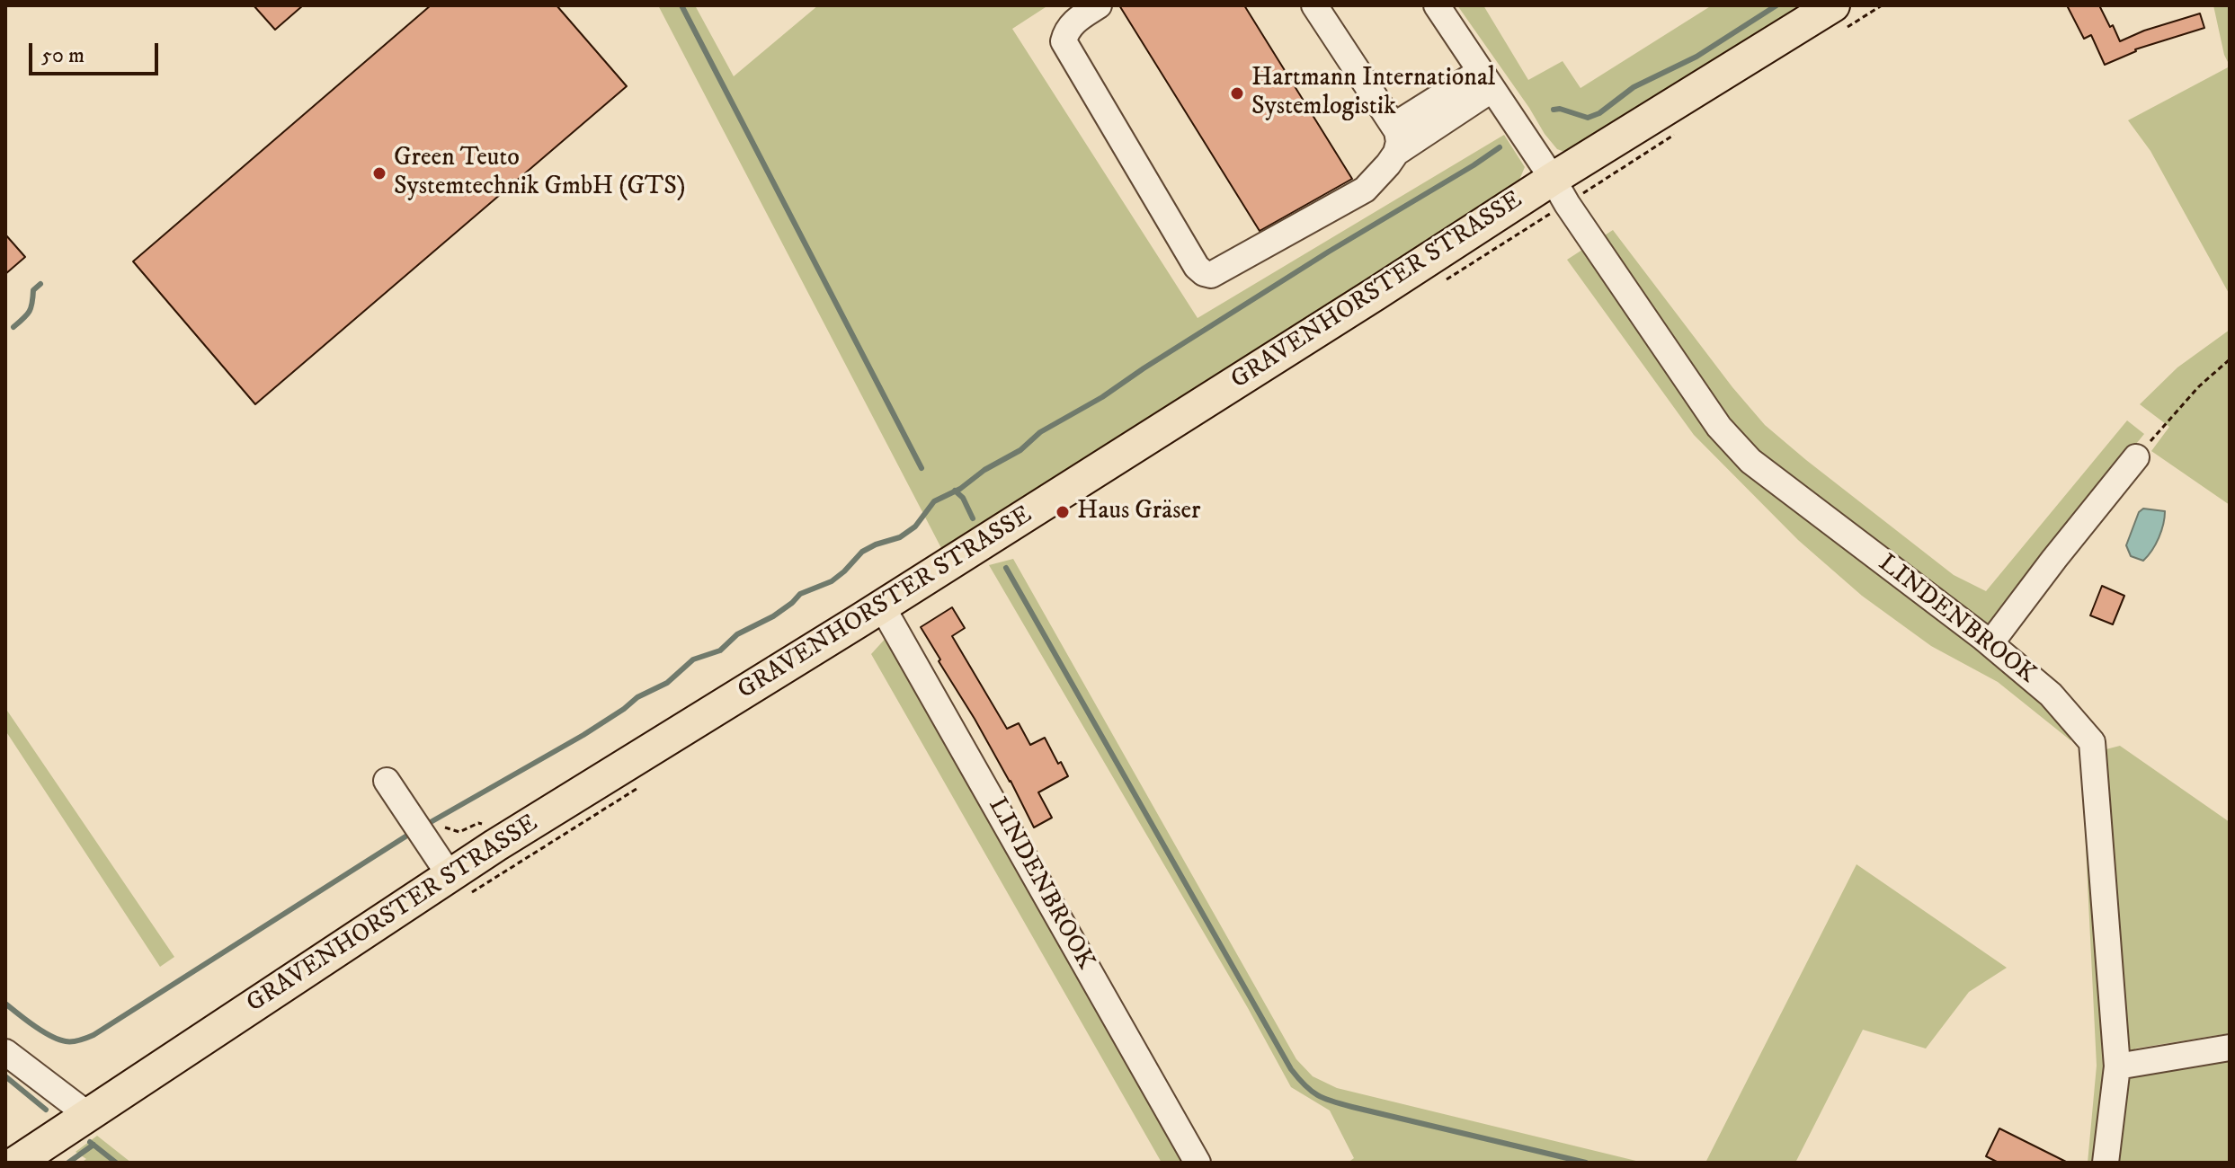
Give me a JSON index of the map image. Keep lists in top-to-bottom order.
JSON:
{
  "streets": {
    "main road": ["GRAVENHORSTER STRASSE"],
    "street": ["LINDENBROOK"]
  },
  "crossings": [
    ["GRAVENHORSTER STRASSE", "LINDENBROOK"]
  ],
  "places": ["Hartmann International Systemlogistik", "Green Teuto Systemtechnik GmbH (GTS)", "Haus Gräser"],
  "scale_bar": "50 m"
}
